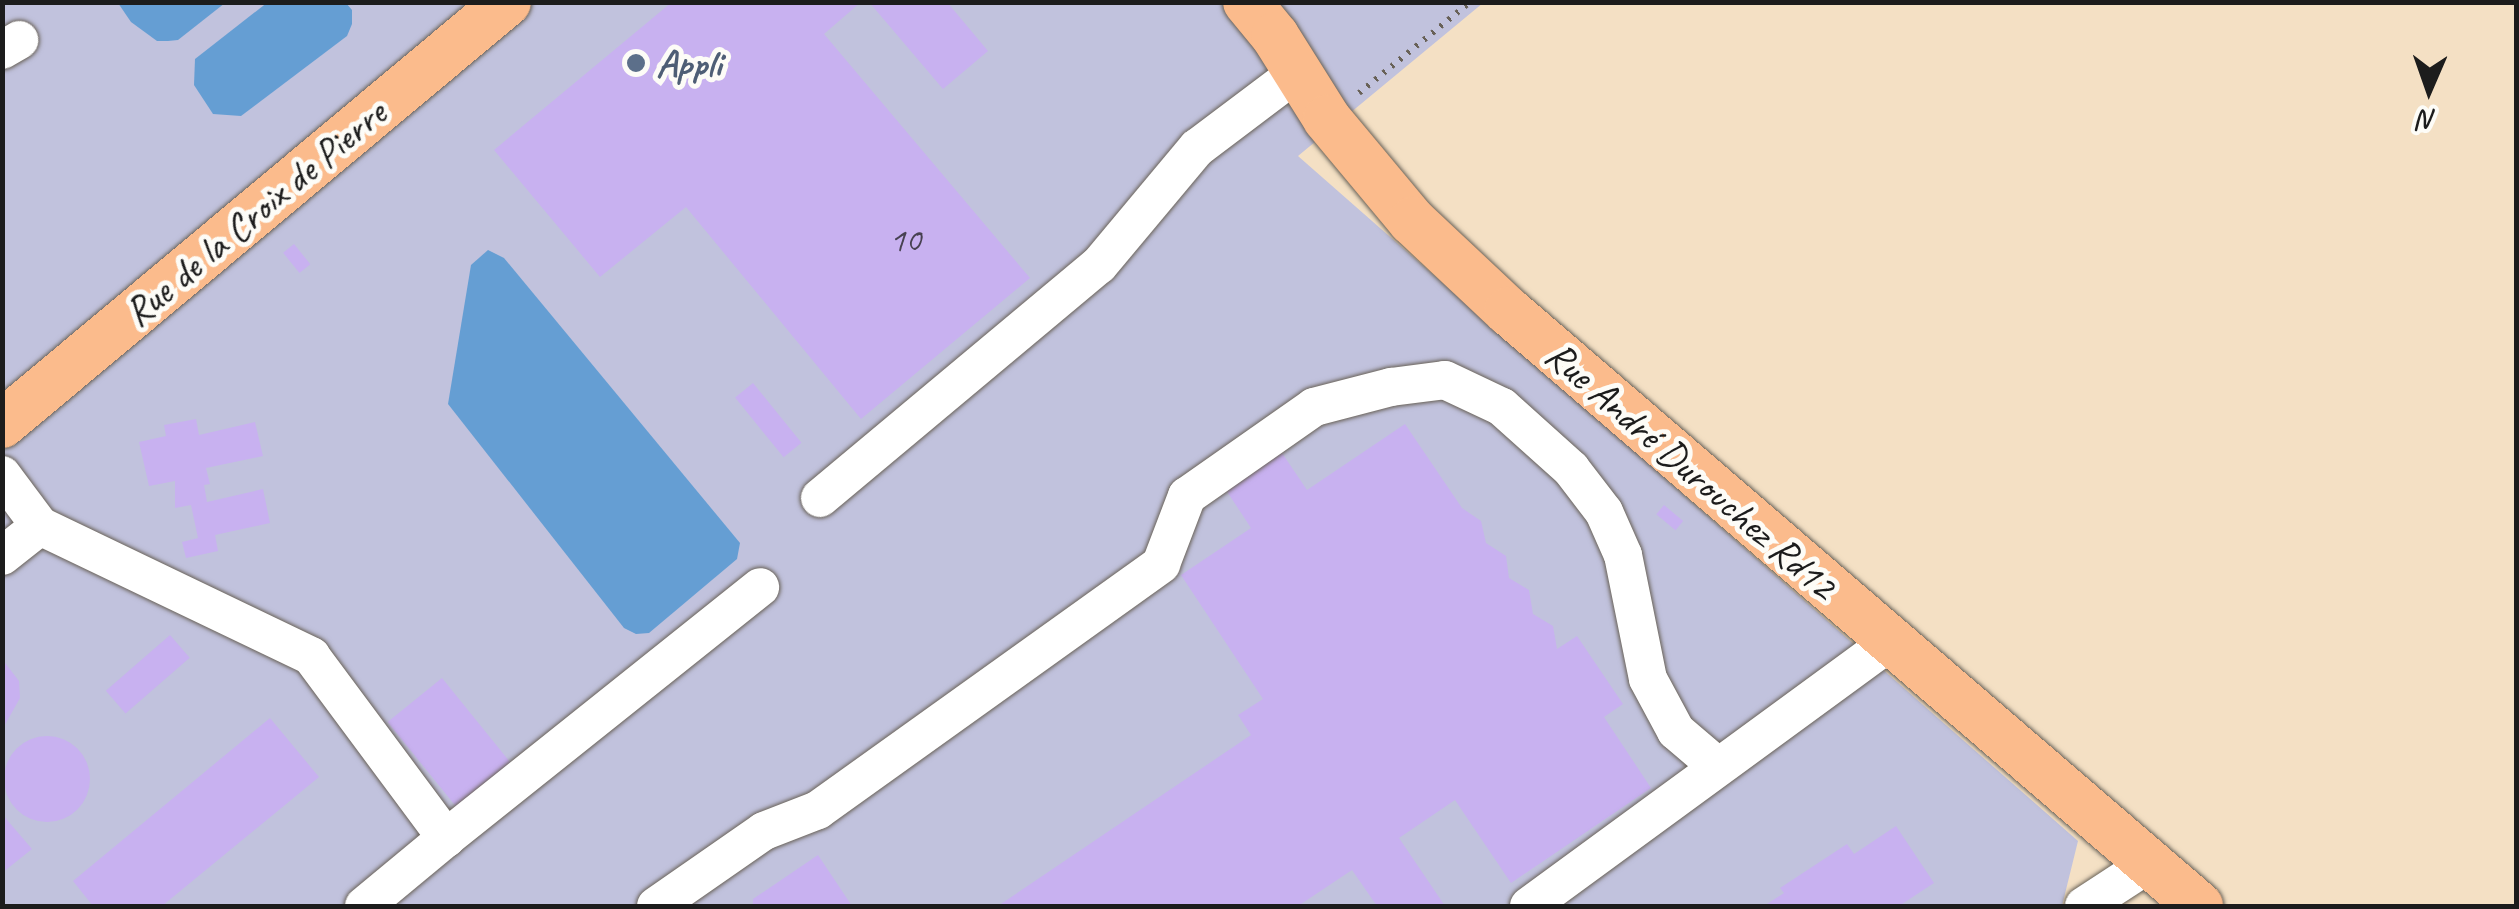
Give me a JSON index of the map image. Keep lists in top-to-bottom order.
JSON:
{
  "streets": {
    "main road": ["Rue de la Croix de Pierre", "Rue André Durouchez Rd12"]
  },
  "places": ["Appli"],
  "house_numbers": ["10"],
  "north": "bottom"
}
